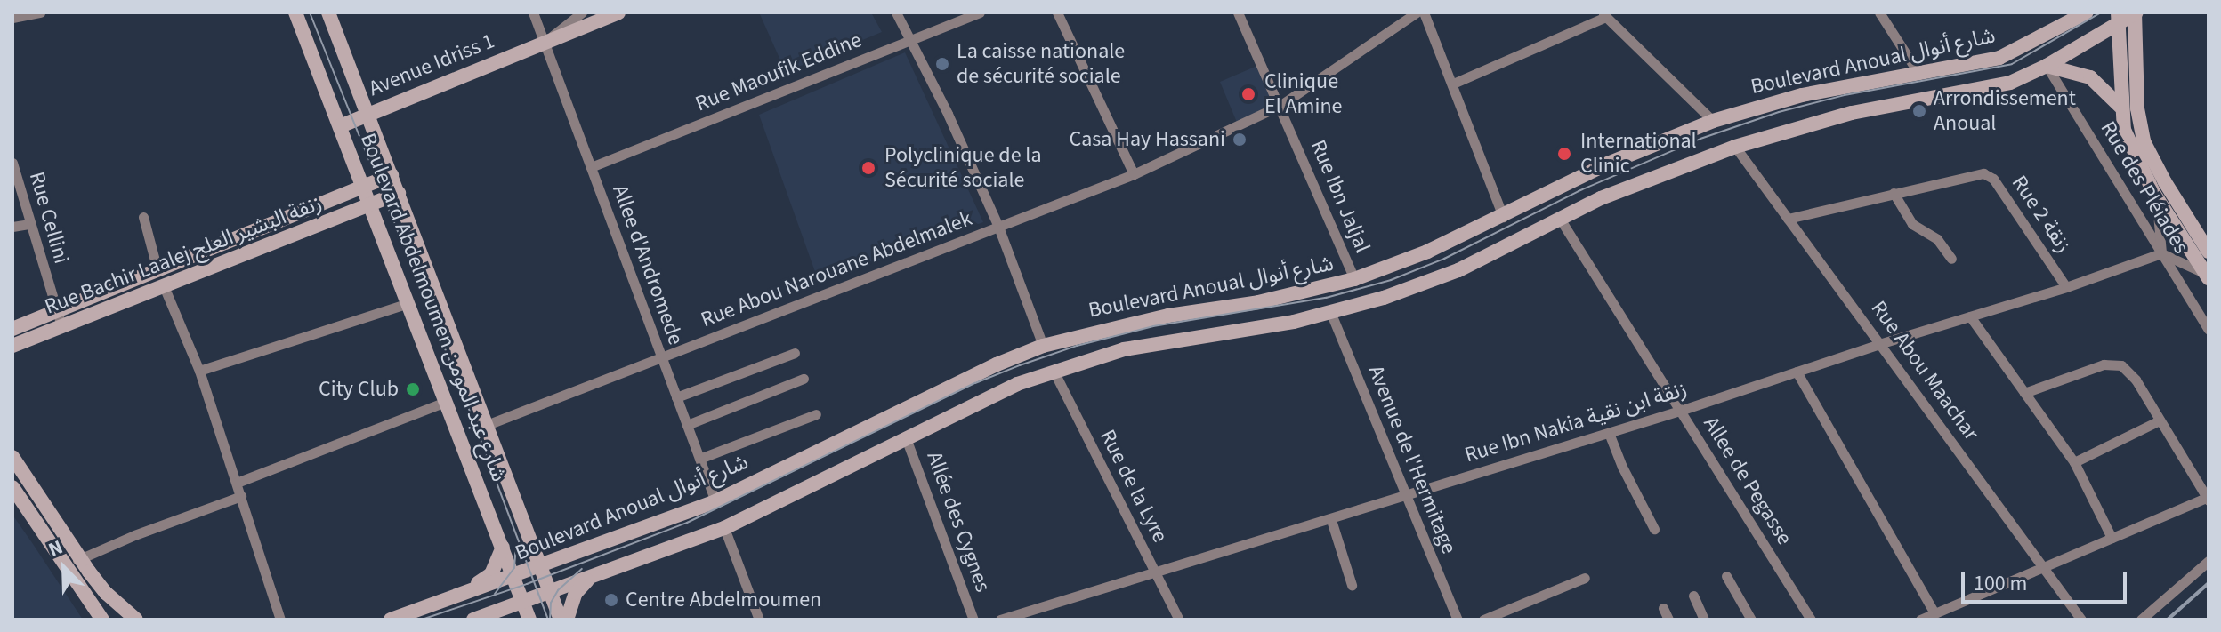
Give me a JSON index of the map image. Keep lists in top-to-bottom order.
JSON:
{
  "streets": {
    "street": [
      "Boulevard Anoual شارع أنوال",
      "Avenue Idriss 1",
      "Rue Maoufik Eddine",
      "Rue des Pléiades",
      "Rue Ibn Jaljal",
      "Rue 2 زنقة",
      "Rue Cellini",
      "Rue Bachir Laalej زنقة البشير العلج",
      "Allee d'Andromede",
      "Rue Abou Narouane Abdelmalek",
      "Boulevard Abdelmoumen شارع عبد المومن",
      "Rue Abou Maachar",
      "Rue Ibn Nakia زنقة ابن نقية",
      "Avenue de l'Hermitage",
      "Allee de Pegasse",
      "Rue de la Lyre",
      "Allée des Cygnes"
    ]
  },
  "crossings": [
    ["Boulevard Anoual شارع أنوال", "Rue des Pléiades"],
    ["Boulevard Anoual شارع أنوال", "Rue Ibn Jaljal"],
    ["Boulevard Anoual شارع أنوال", "Allee d'Andromede"],
    ["Boulevard Anoual شارع أنوال", "Boulevard Abdelmoumen شارع عبد المومن"],
    ["Boulevard Anoual شارع أنوال", "Rue Abou Maachar"],
    ["Boulevard Anoual شارع أنوال", "Avenue de l'Hermitage"],
    ["Boulevard Anoual شارع أنوال", "Allee de Pegasse"],
    ["Boulevard Anoual شارع أنوال", "Rue de la Lyre"],
    ["Boulevard Anoual شارع أنوال", "Allée des Cygnes"],
    ["Avenue Idriss 1", "Allee d'Andromede"],
    ["Avenue Idriss 1", "Boulevard Abdelmoumen شارع عبد المومن"],
    ["Rue Maoufik Eddine", "Allee d'Andromede"],
    ["Rue des Pléiades", "Rue Ibn Nakia زنقة ابن نقية"],
    ["Rue Ibn Jaljal", "Rue Abou Narouane Abdelmalek"],
    ["Rue 2 زنقة", "Rue Abou Maachar"],
    ["Rue 2 زنقة", "Rue Ibn Nakia زنقة ابن نقية"],
    ["Rue Cellini", "Rue Bachir Laalej زنقة البشير العلج"],
    ["Rue Bachir Laalej زنقة البشير العلج", "Boulevard Abdelmoumen شارع عبد المومن"],
    ["Allee d'Andromede", "Rue Abou Narouane Abdelmalek"],
    ["Rue Abou Narouane Abdelmalek", "Boulevard Abdelmoumen شارع عبد المومن"],
    ["Rue Abou Maachar", "Rue Ibn Nakia زنقة ابن نقية"],
    ["Rue Ibn Nakia زنقة ابن نقية", "Avenue de l'Hermitage"],
    ["Rue Ibn Nakia زنقة ابن نقية", "Allee de Pegasse"],
    ["Rue Ibn Nakia زنقة ابن نقية", "Rue de la Lyre"]
  ],
  "places": [
    "La caisse nationale de sécurité sociale",
    "Clinique El Amine",
    "Arrondissement Anoual",
    "Casa Hay Hassani",
    "International Clinic",
    "Polyclinique de la Sécurité sociale",
    "City Club",
    "Centre Abdelmoumen"
  ],
  "scale_bar": "100 m",
  "north": "top left"
}
